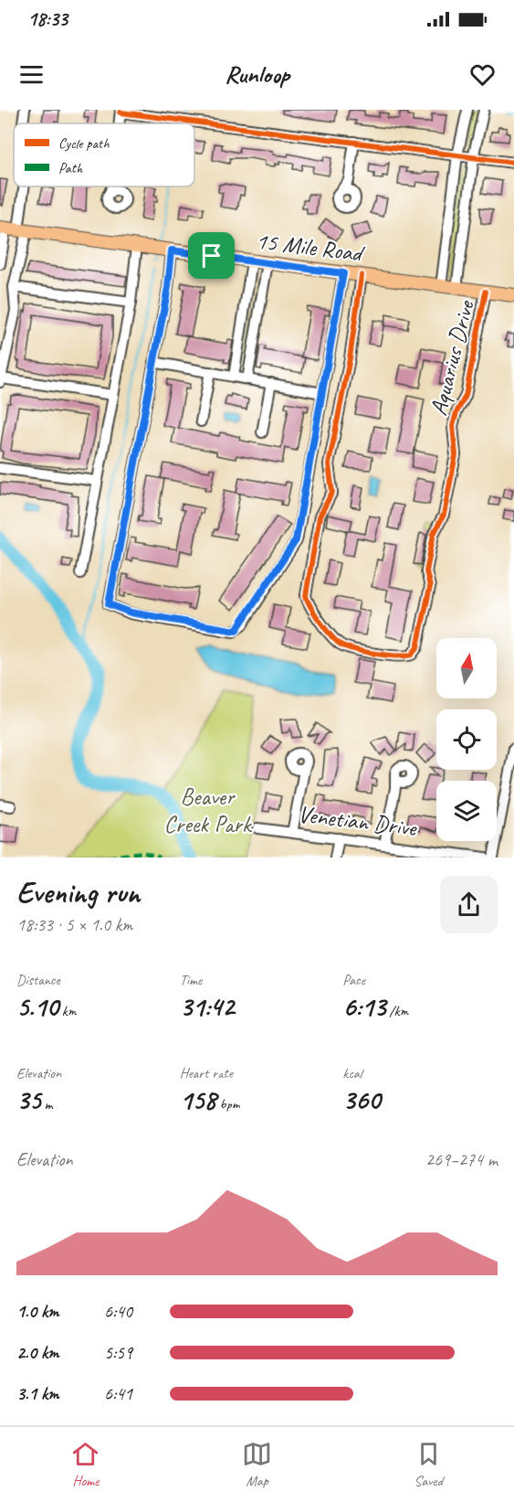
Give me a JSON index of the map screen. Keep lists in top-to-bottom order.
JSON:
{
  "streets": {
    "main road": ["15 Mile Road"],
    "street": ["Aquarius Drive", "Venetian Drive"]
  },
  "crossings": [
    ["15 Mile Road", "Aquarius Drive"]
  ],
  "parks": ["Beaver Creek Park"],
  "legend": ["Cycle path", "Path"],
  "north": "top",
  "page": {
    "status": "18:33",
    "header": "Runloop",
    "heading": ["Evening run", "18:33 · 5 × 1.0 km"],
    "stats": [
      ["Distance", "5.10 km"],
      ["Time", "31:42"],
      ["Pace", "6:13 /km"],
      ["Elevation", "35 m"],
      ["Heart rate", "158 bpm"],
      ["kcal", "360"]
    ],
    "chart": ["Elevation", "269–274 m"],
    "list": [
      {
        "name": "1.0 km",
        "note": "6:40"
      },
      {
        "name": "2.0 km",
        "note": "5:59"
      },
      {
        "name": "3.1 km",
        "note": "6:41"
      }
    ],
    "tabs": ["Home", "Map", "Saved"]
  }
}
